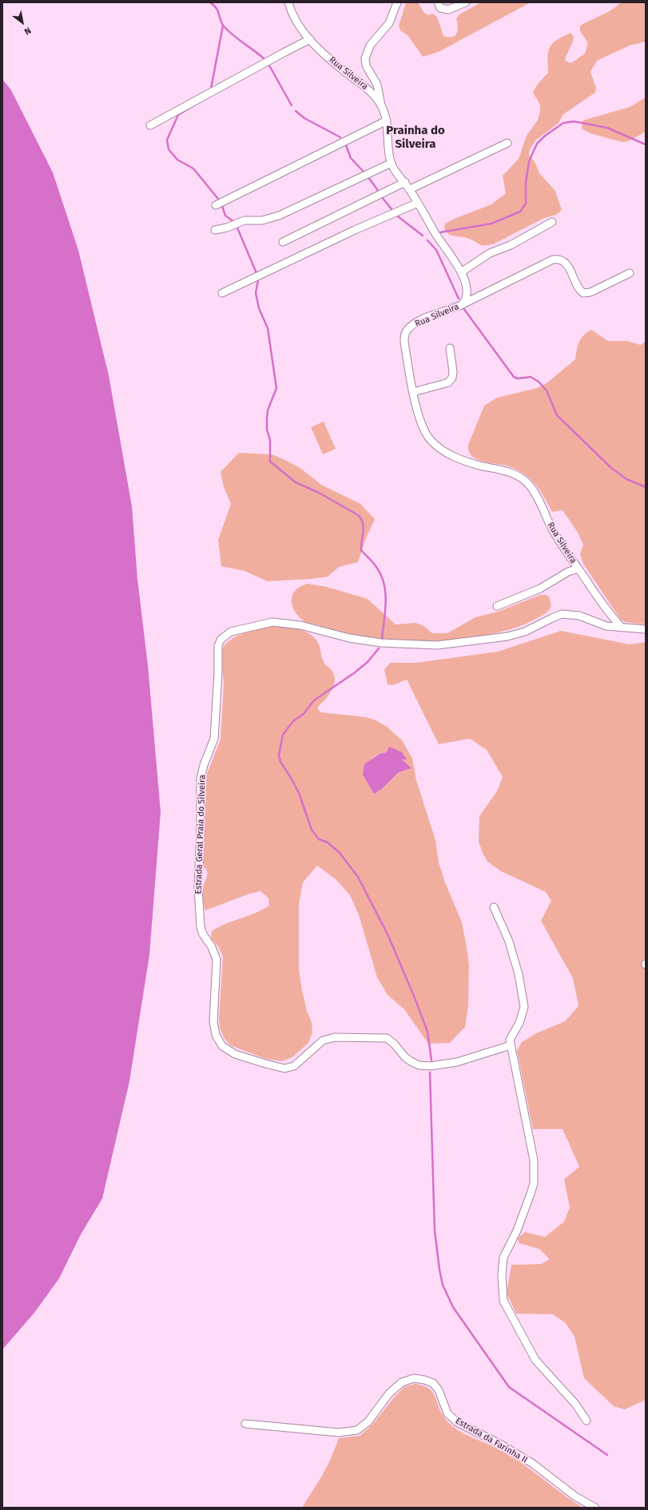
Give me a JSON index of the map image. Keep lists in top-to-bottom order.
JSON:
{
  "streets": {
    "street": ["Rua Silveira", "Estrada Geral Praia do Silveira", "Estrada da Farinha II"]
  },
  "crossings": [
    ["Rua Silveira", "Estrada Geral Praia do Silveira"]
  ],
  "districts": ["Prainha do Silveira"],
  "north": "bottom right"
}
